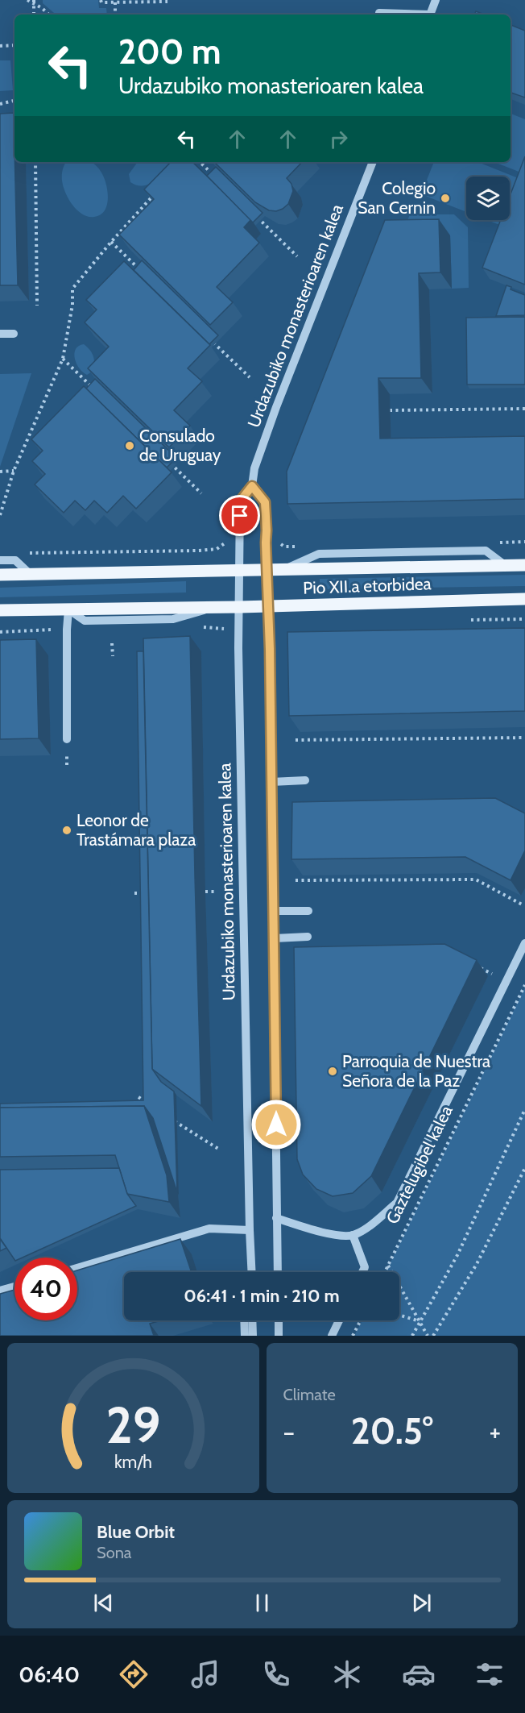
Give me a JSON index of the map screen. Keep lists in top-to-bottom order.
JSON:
{
  "streets": {
    "main road": ["Pio XII.a etorbidea"],
    "street": ["Urdazubiko monasterioaren kalea", "Gaztelugibel kalea"]
  },
  "crossings": [
    ["Urdazubiko monasterioaren kalea", "Pio XII.a etorbidea"]
  ],
  "places": [
    "Colegio San Cernin",
    "Consulado de Uruguay",
    "Leonor de Trastámara plaza",
    "Parroquia de Nuestra Señora de la Paz"
  ],
  "page": {
    "turn": ["200 m", "Urdazubiko monasterioaren kalea"],
    "limit": "40",
    "trip": "06:41 · 1 min · 210 m",
    "tile": "Climate",
    "heat": ["−", "20.5°", "+"],
    "song": ["Blue Orbit", "Sona"],
    "tabs": "06:40",
    "gauge": ["29", "km/h"]
  }
}
